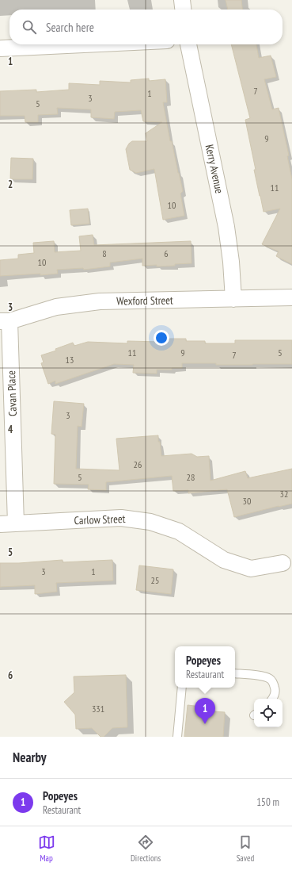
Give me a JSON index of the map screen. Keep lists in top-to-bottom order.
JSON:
{
  "streets": {
    "street": [
      "Kerry Avenue",
      "Wexford Street",
      "Cavan Place",
      "Carlow Street"
    ]
  },
  "crossings": [
    ["Kerry Avenue", "Wexford Street"],
    ["Wexford Street", "Cavan Place"],
    ["Cavan Place", "Carlow Street"]
  ],
  "house_numbers": [
    "7",
    "1",
    "3",
    "5",
    "9",
    "11",
    "10",
    "8",
    "6",
    "10",
    "11",
    "9",
    "5",
    "7",
    "13",
    "3",
    "26",
    "5",
    "28",
    "32",
    "30",
    "3",
    "1",
    "25",
    "331"
  ],
  "page": {
    "search": "Search here",
    "popup": ["Popeyes", "Restaurant"],
    "pins": "1",
    "heading": "Nearby",
    "list": [
      {
        "mark": "1",
        "name": "Popeyes",
        "note": "Restaurant",
        "value": "150 m"
      }
    ],
    "nav": ["Map", "Directions", "Saved"]
  },
  "grid": {
    "rows": [
      "1",
      "2",
      "3",
      "4",
      "5",
      "6"
    ]
  }
}
